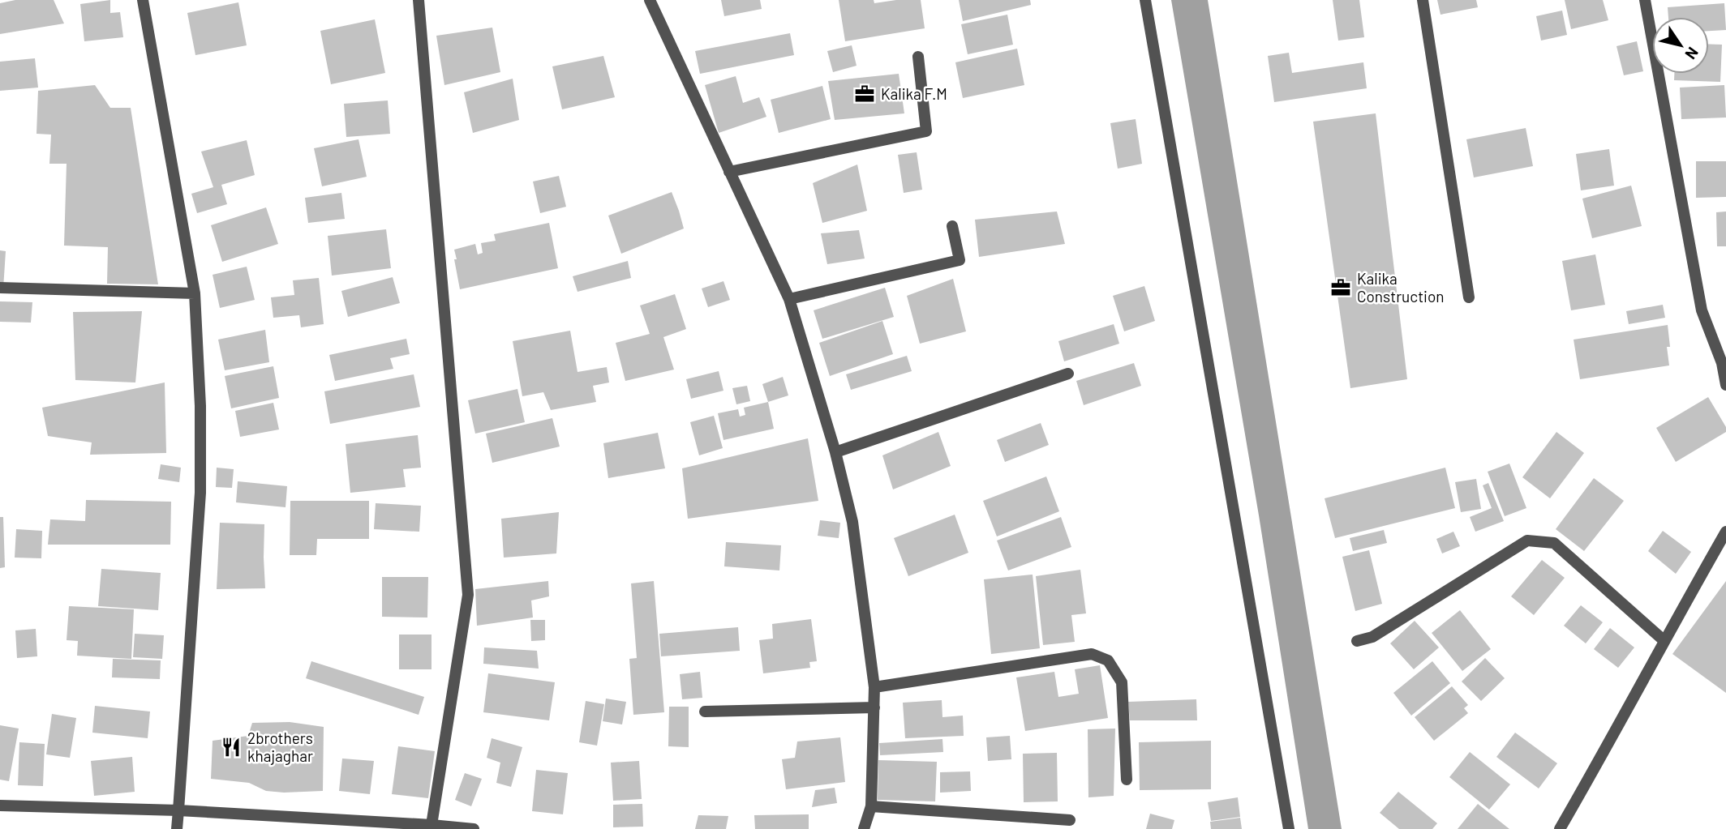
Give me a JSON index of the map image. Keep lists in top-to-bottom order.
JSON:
{
  "places": {
    "office": ["Kalika F.M", "Kalika Construction"],
    "restaurant": ["2brothers khajaghar"]
  },
  "north": "bottom right"
}
